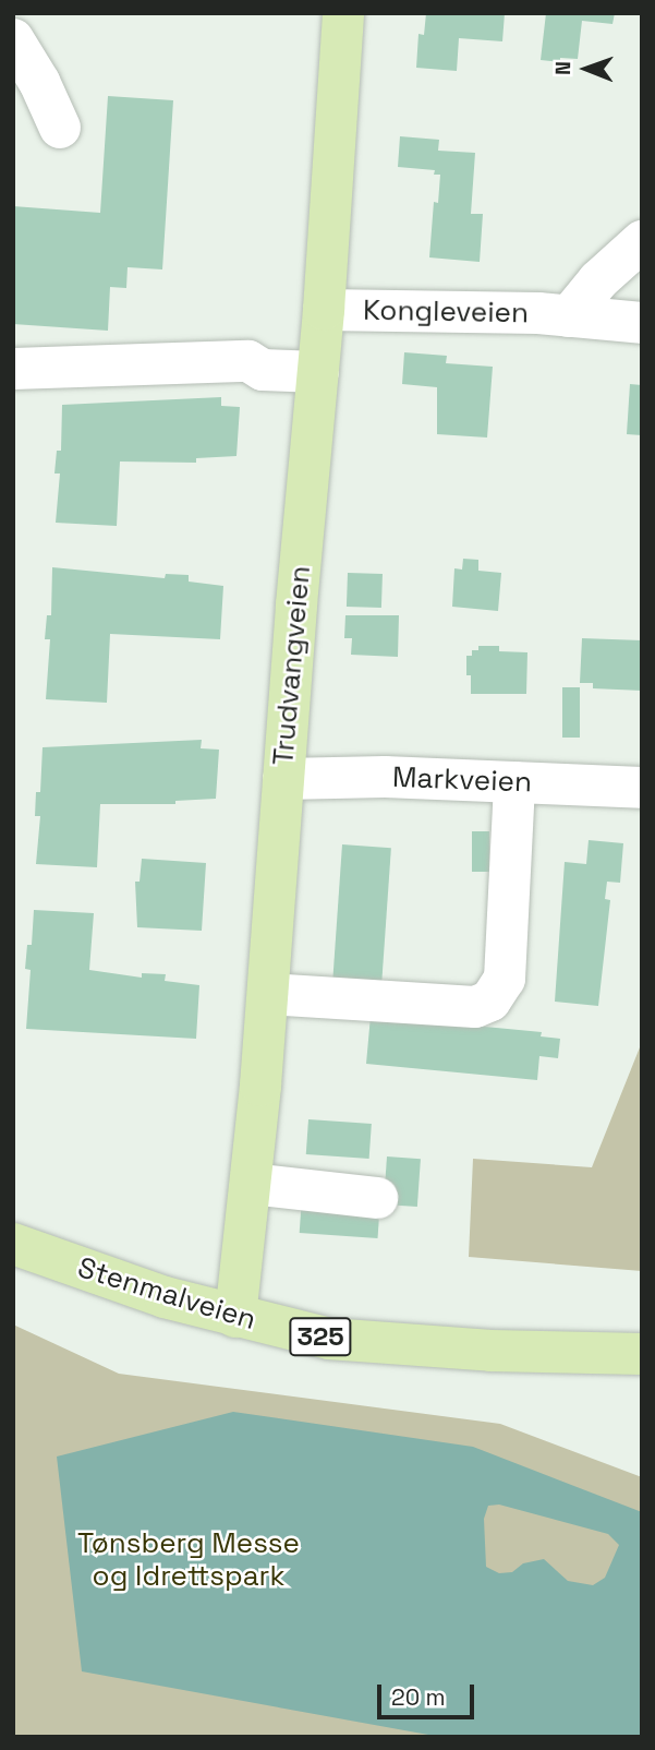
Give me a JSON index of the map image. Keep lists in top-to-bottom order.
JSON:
{
  "streets": {
    "main road": ["Trudvangveien", "Stenmalveien", "325"],
    "street": ["Kongleveien", "Markveien"]
  },
  "crossings": [
    ["Kongleveien", "Trudvangveien"],
    ["Trudvangveien", "Markveien"],
    ["Trudvangveien", "Stenmalveien"]
  ],
  "parks": ["Tønsberg Messe og Idrettspark"],
  "scale_bar": "20 m",
  "north": "left"
}
